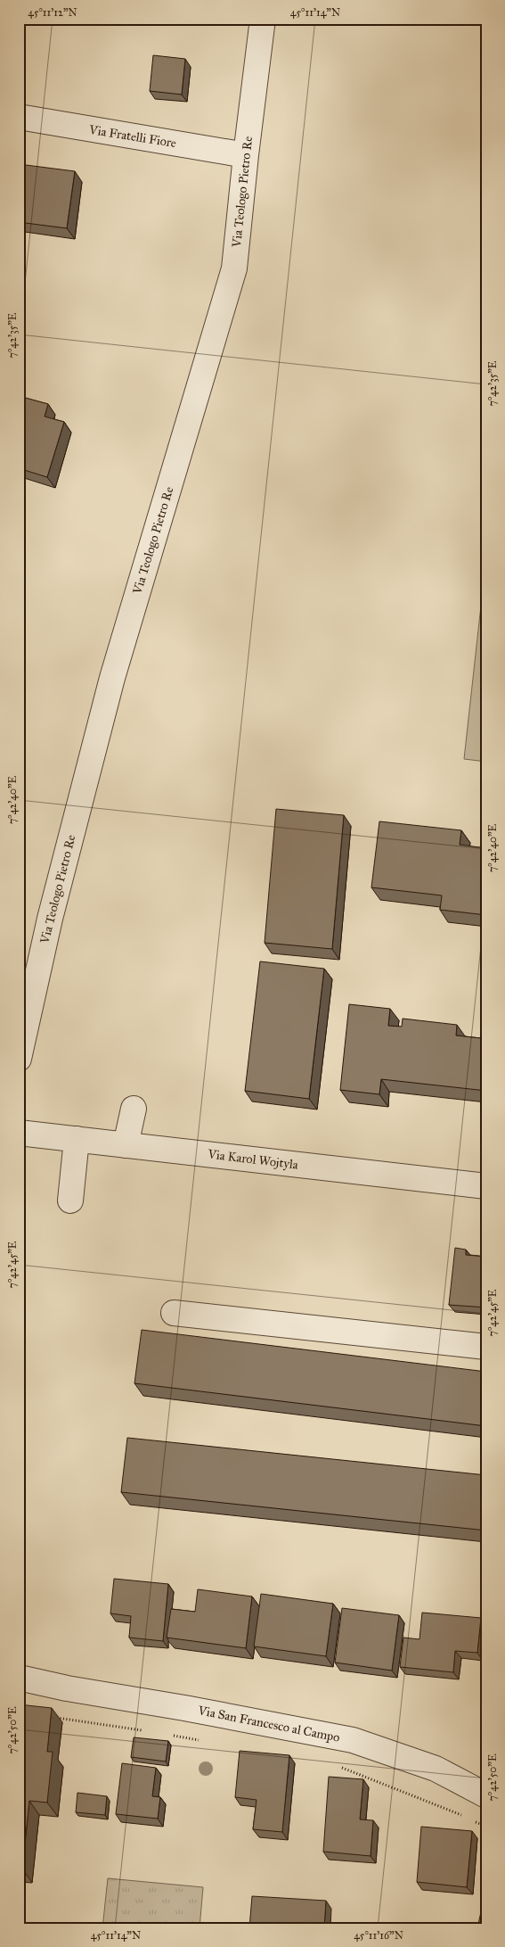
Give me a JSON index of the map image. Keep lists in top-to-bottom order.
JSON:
{
  "streets": {
    "street": [
      "Via Fratelli Fiore",
      "Via Teologo Pietro Re",
      "Via Karol Wojtyla",
      "Via San Francesco al Campo"
    ]
  },
  "crossings": [
    ["Via Fratelli Fiore", "Via Teologo Pietro Re"]
  ],
  "coordinates": [
    "45°11'12\"N",
    "45°11'14\"N",
    "7°42'35\"E",
    "7°42'40\"E",
    "7°42'45\"E",
    "7°42'50\"E",
    "45°11'16\"N"
  ]
}
